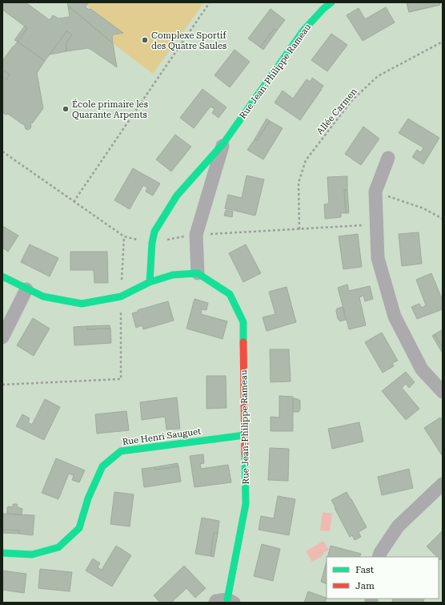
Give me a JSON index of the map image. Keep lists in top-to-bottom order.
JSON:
{
  "streets": {
    "street": ["Rue Jean-Philippe Rameau", "Rue Henri Sauguet"],
    "path": ["Allée Carmen"]
  },
  "crossings": [
    ["Rue Jean-Philippe Rameau", "Rue Henri Sauguet"]
  ],
  "places": ["Complexe Sportif des Quatre Saules", "École primaire les Quarante Arpents"],
  "legend": ["Fast", "Jam"]
}
